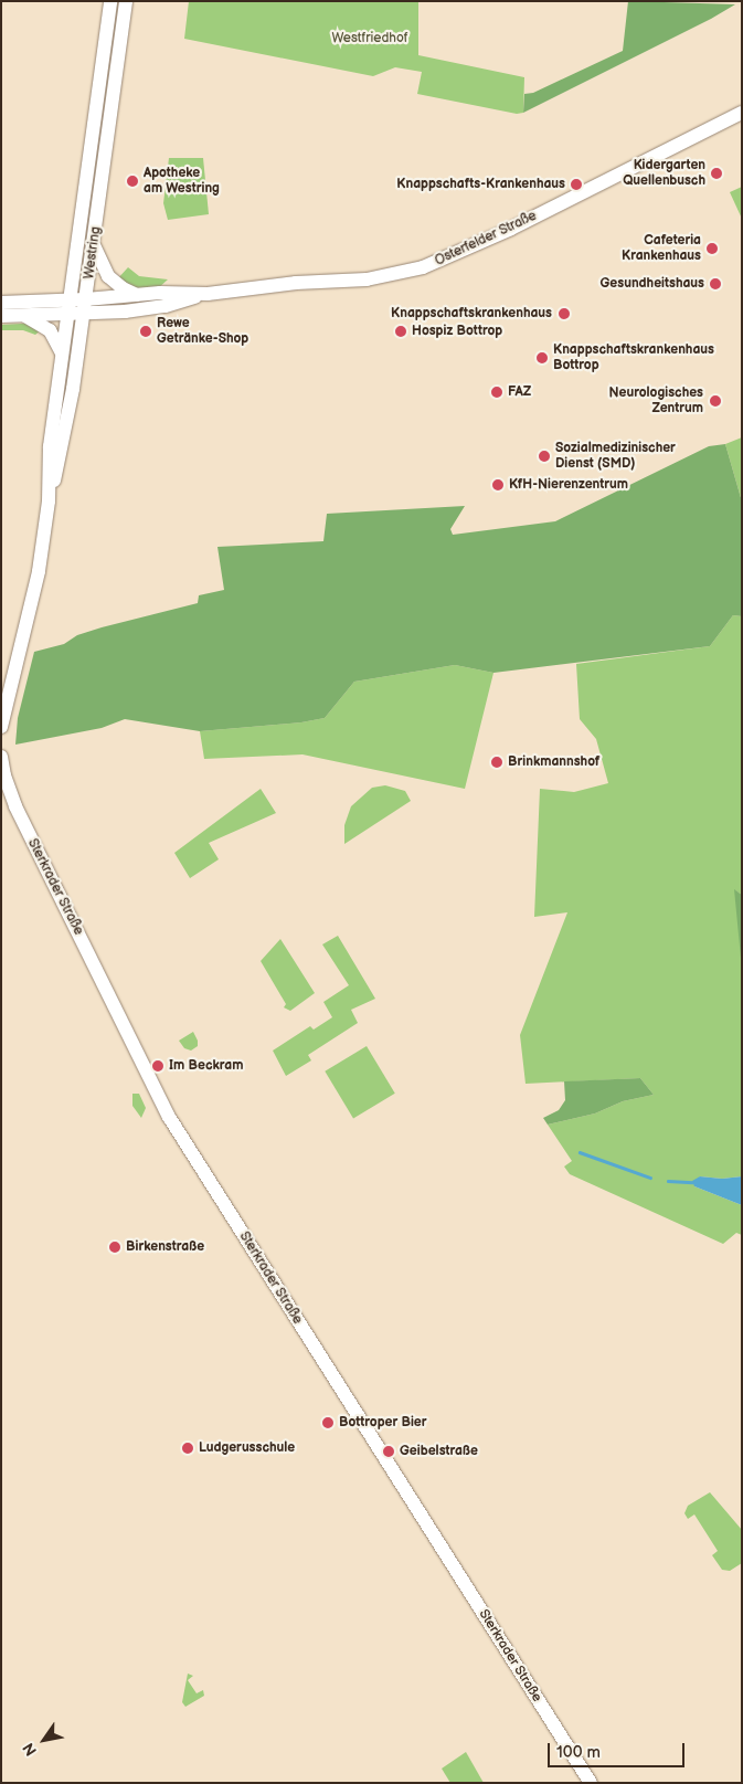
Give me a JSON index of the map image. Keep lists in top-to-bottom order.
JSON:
{
  "streets": {
    "main road": ["Osterfelder Straße", "Westring", "Sterkrader Straße"]
  },
  "crossings": [
    ["Osterfelder Straße", "Westring"]
  ],
  "parks": ["Westfriedhof"],
  "places": [
    "Kidergarten Quellenbusch",
    "Apotheke am Westring",
    "Knappschafts-Krankenhaus",
    "Cafeteria Krankenhaus",
    "Gesundheitshaus",
    "Knappschaftskrankenhaus",
    "Rewe Getränke-Shop",
    "Hospiz Bottrop",
    "Knappschaftskrankenhaus Bottrop",
    "FAZ",
    "Neurologisches Zentrum",
    "Sozialmedizinischer Dienst (SMD)",
    "KfH-Nierenzentrum",
    "Brinkmannshof",
    "Im Beckram",
    "Birkenstraße",
    "Bottroper Bier",
    "Ludgerusschule",
    "Geibelstraße"
  ],
  "scale_bar": "100 m",
  "north": "bottom left"
}
